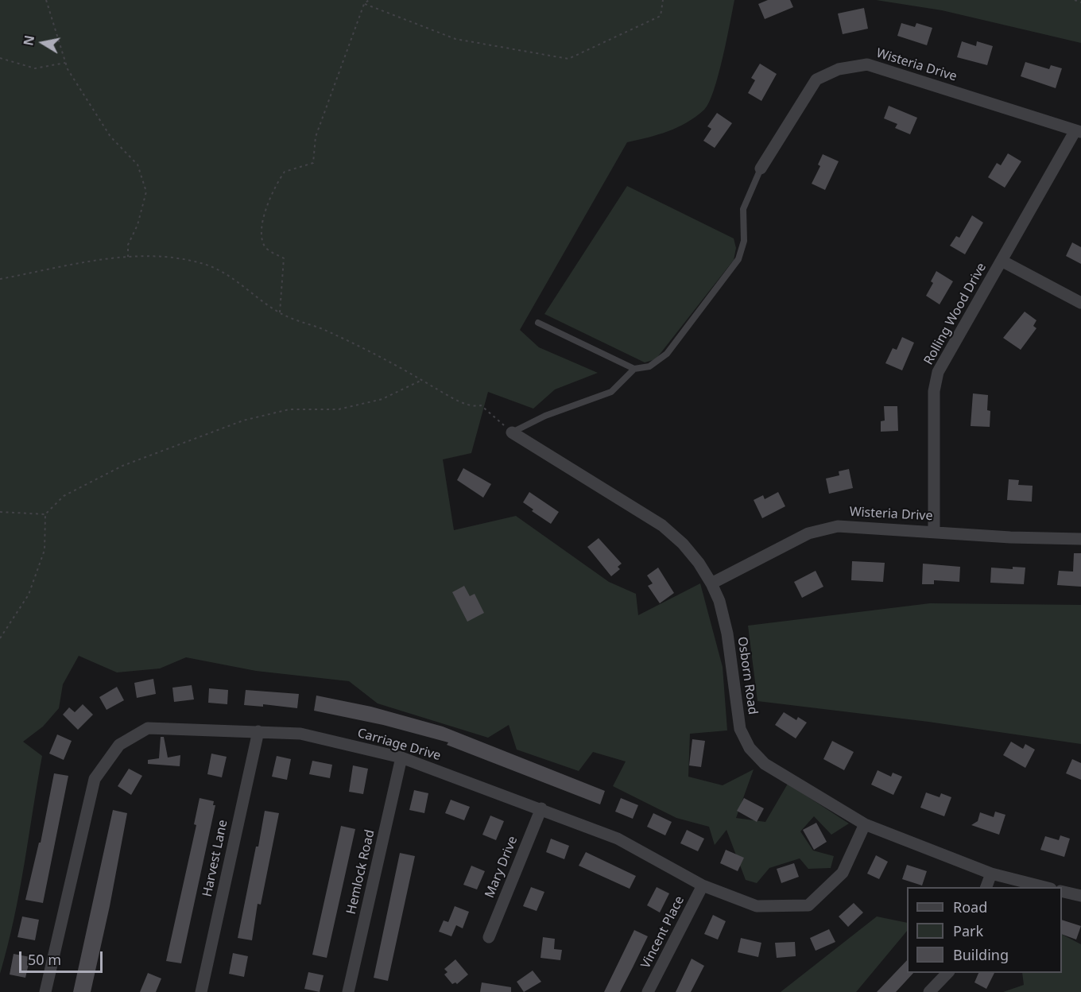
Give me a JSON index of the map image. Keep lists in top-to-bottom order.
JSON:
{
  "streets": {
    "street": [
      "Wisteria Drive",
      "Rolling Wood Drive",
      "Osborn Road",
      "Carriage Drive",
      "Harvest Lane",
      "Mary Drive",
      "Hemlock Road",
      "Vincent Place"
    ]
  },
  "crossings": [
    ["Wisteria Drive", "Rolling Wood Drive"],
    ["Wisteria Drive", "Osborn Road"],
    ["Osborn Road", "Carriage Drive"],
    ["Carriage Drive", "Harvest Lane"],
    ["Carriage Drive", "Mary Drive"],
    ["Carriage Drive", "Hemlock Road"],
    ["Carriage Drive", "Vincent Place"]
  ],
  "legend": ["Road", "Park", "Building"],
  "scale_bar": "50 m",
  "north": "left"
}
